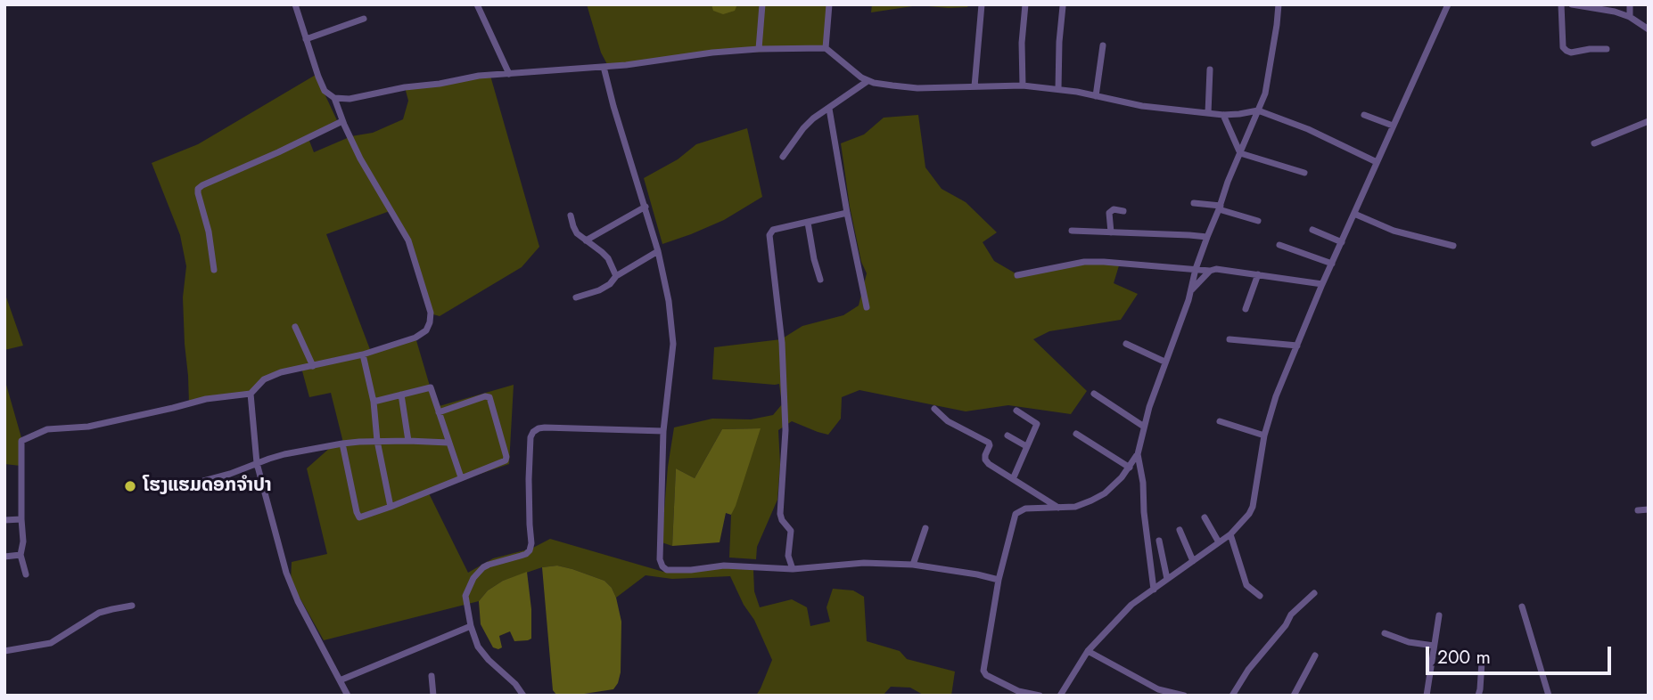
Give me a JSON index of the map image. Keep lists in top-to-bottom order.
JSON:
{
  "places": ["ໂຮງແຮມດອກຈຳປາ"],
  "scale_bar": "200 m"
}
